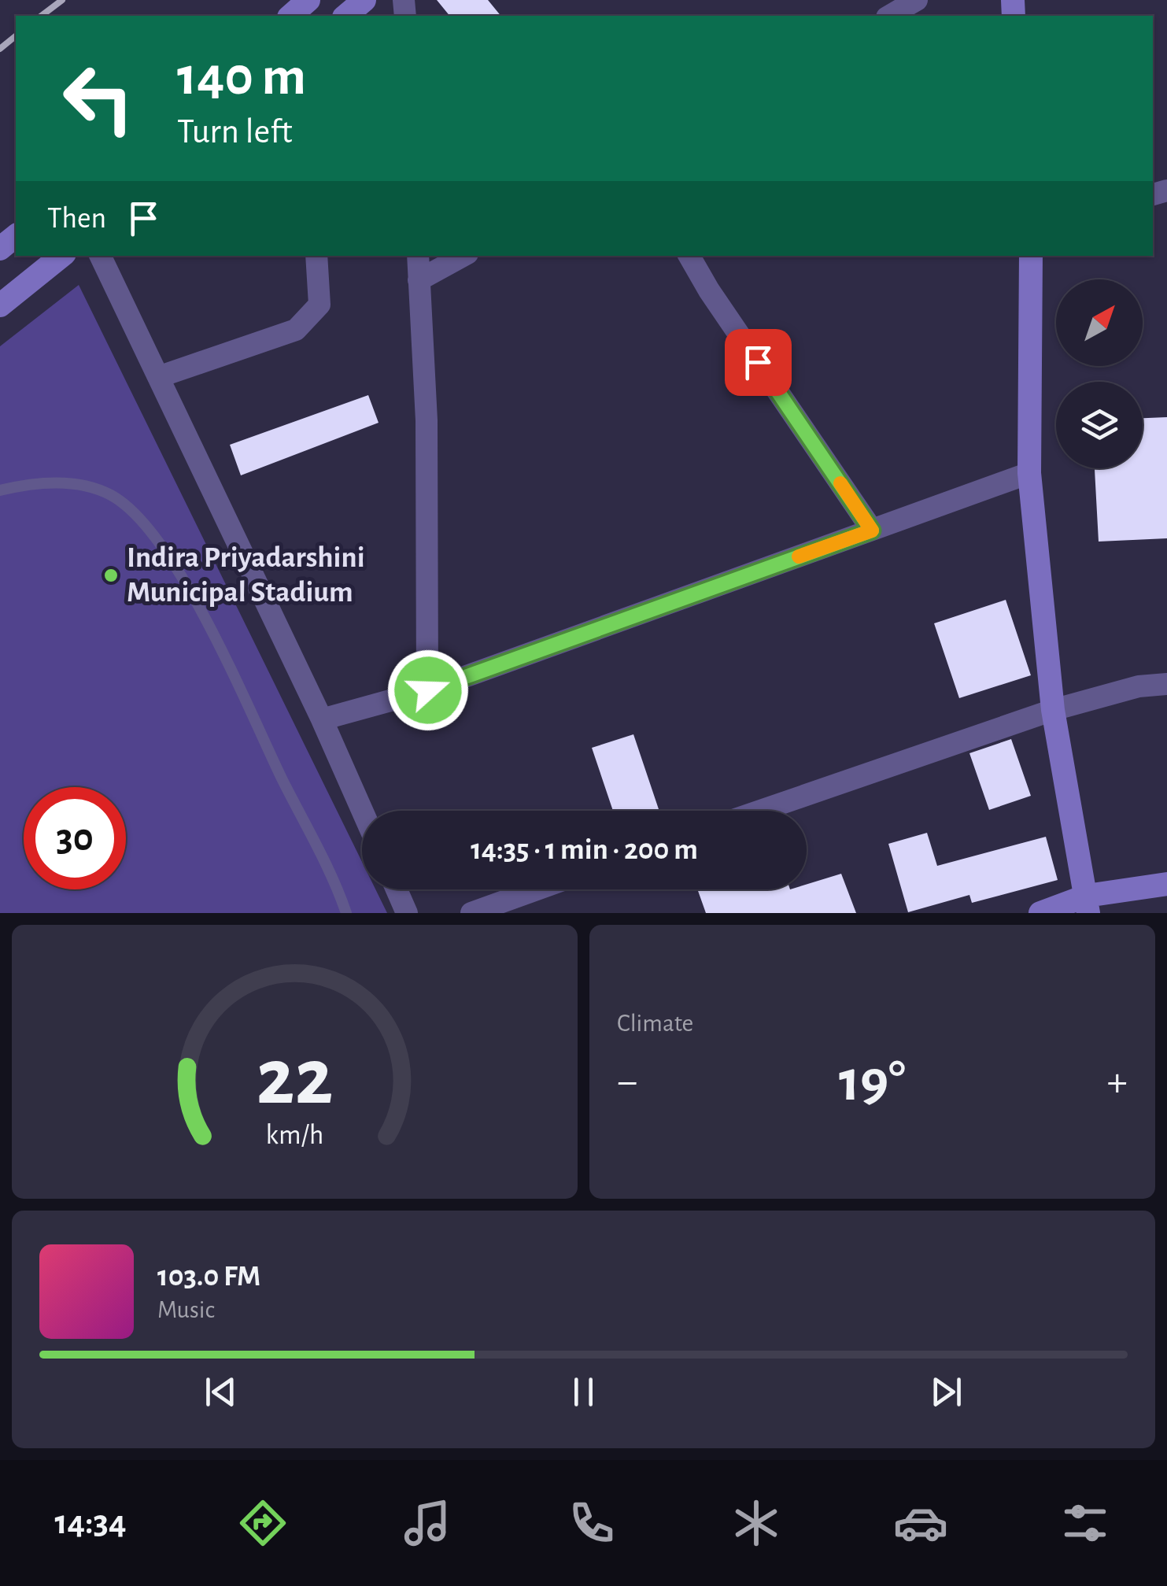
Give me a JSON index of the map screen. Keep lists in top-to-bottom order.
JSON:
{
  "places": ["Indira Priyadarshini Municipal Stadium"],
  "north": "top right",
  "page": {
    "turn": ["140 m", "Turn left"],
    "then": "Then",
    "limit": "30",
    "trip": "14:35 · 1 min · 200 m",
    "tile": "Climate",
    "heat": ["−", "19°", "+"],
    "song": ["103.0 FM", "Music"],
    "tabs": "14:34",
    "gauge": ["22", "km/h"]
  }
}
